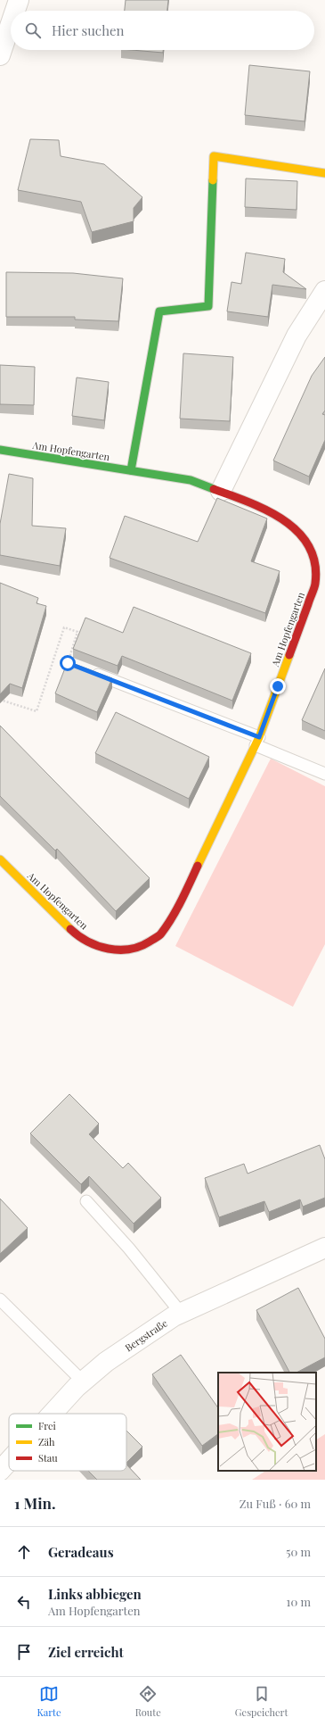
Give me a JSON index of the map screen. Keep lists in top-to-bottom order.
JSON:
{
  "streets": {
    "street": ["Am Hopfengarten", "Bergstraße"]
  },
  "legend": ["Frei", "Zäh", "Stau"],
  "page": {
    "search": "Hier suchen",
    "heading": ["1 Min.", "Zu Fuß · 60 m"],
    "list": [
      ["Geradeaus", "50 m"],
      ["Links abbiegen", "Am Hopfengarten", "10 m"],
      "Ziel erreicht"
    ],
    "nav": ["Karte", "Route", "Gespeichert"]
  }
}
